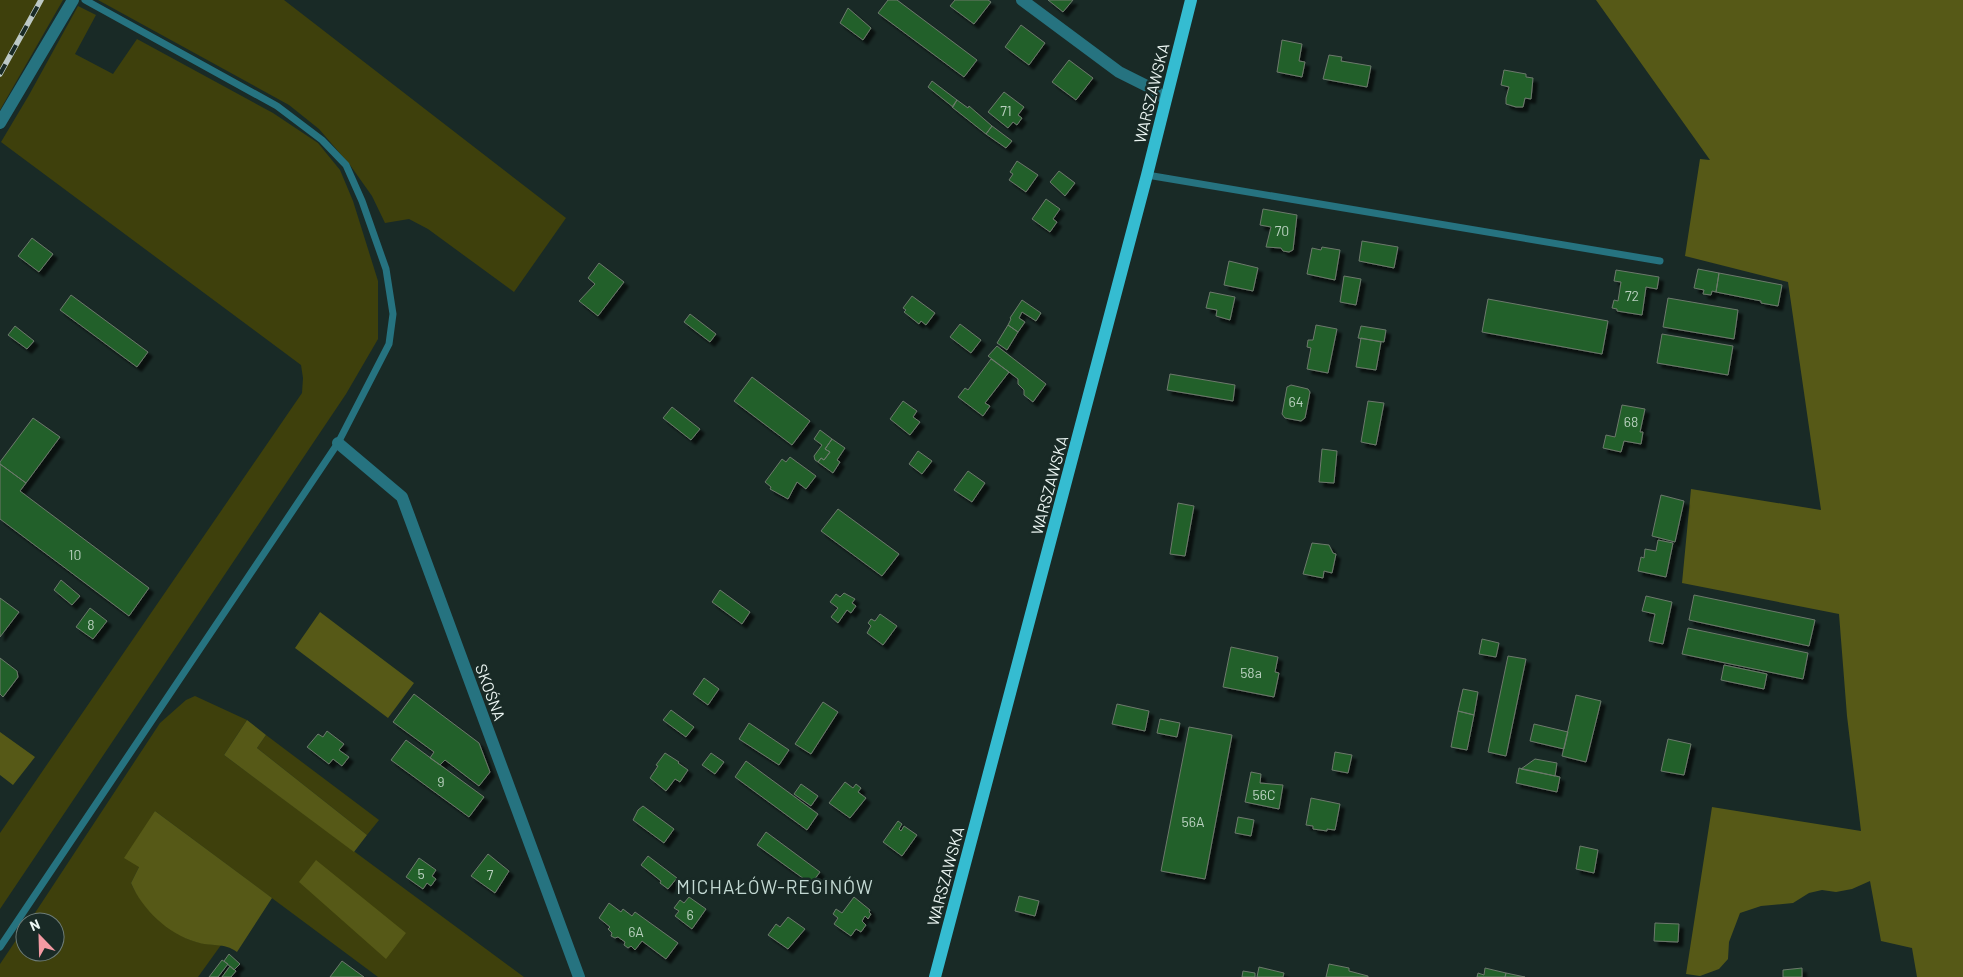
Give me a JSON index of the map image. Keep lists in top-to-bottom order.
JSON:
{
  "streets": {
    "main road": ["WARSZAWSKA"],
    "street": ["SKOŚNA"]
  },
  "districts": ["MICHAŁÓW-REGINÓW"],
  "house_numbers": [
    "71",
    "70",
    "72",
    "64",
    "68",
    "10",
    "8",
    "58a",
    "9",
    "56C",
    "56A",
    "5",
    "7",
    "6",
    "6A"
  ],
  "north": "top left"
}
